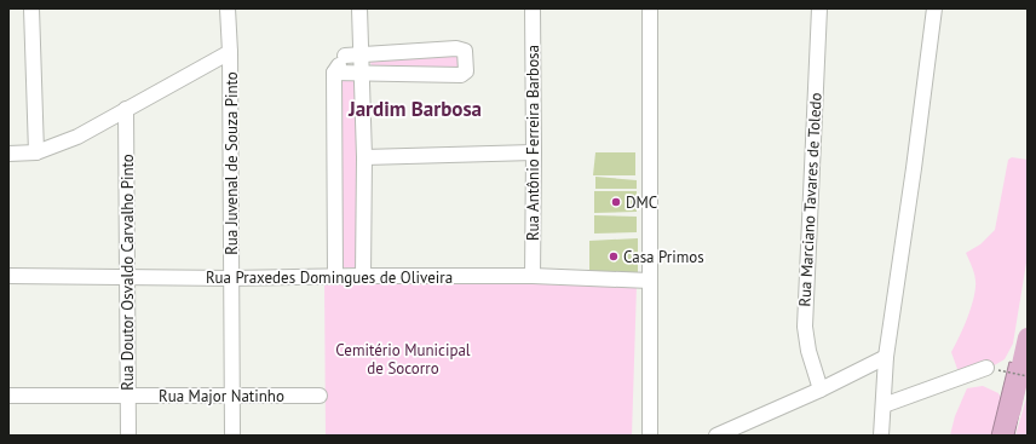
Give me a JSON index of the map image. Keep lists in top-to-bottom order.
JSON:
{
  "streets": {
    "street": [
      "Rua Antônio Ferreira Barbosa",
      "Rua Juvenal de Souza Pinto",
      "Rua Marciano Tavares de Toledo",
      "Rua Doutor Osvaldo Carvalho Pinto",
      "Rua Praxedes Domingues de Oliveira",
      "Rua Major Natinho"
    ]
  },
  "crossings": [
    ["Rua Antônio Ferreira Barbosa", "Rua Praxedes Domingues de Oliveira"],
    ["Rua Juvenal de Souza Pinto", "Rua Praxedes Domingues de Oliveira"],
    ["Rua Juvenal de Souza Pinto", "Rua Major Natinho"],
    ["Rua Doutor Osvaldo Carvalho Pinto", "Rua Praxedes Domingues de Oliveira"],
    ["Rua Doutor Osvaldo Carvalho Pinto", "Rua Major Natinho"]
  ],
  "districts": ["Jardim Barbosa"],
  "parks": ["Cemitério Municipal de Socorro"],
  "places": ["DMC", "Casa Primos"]
}
